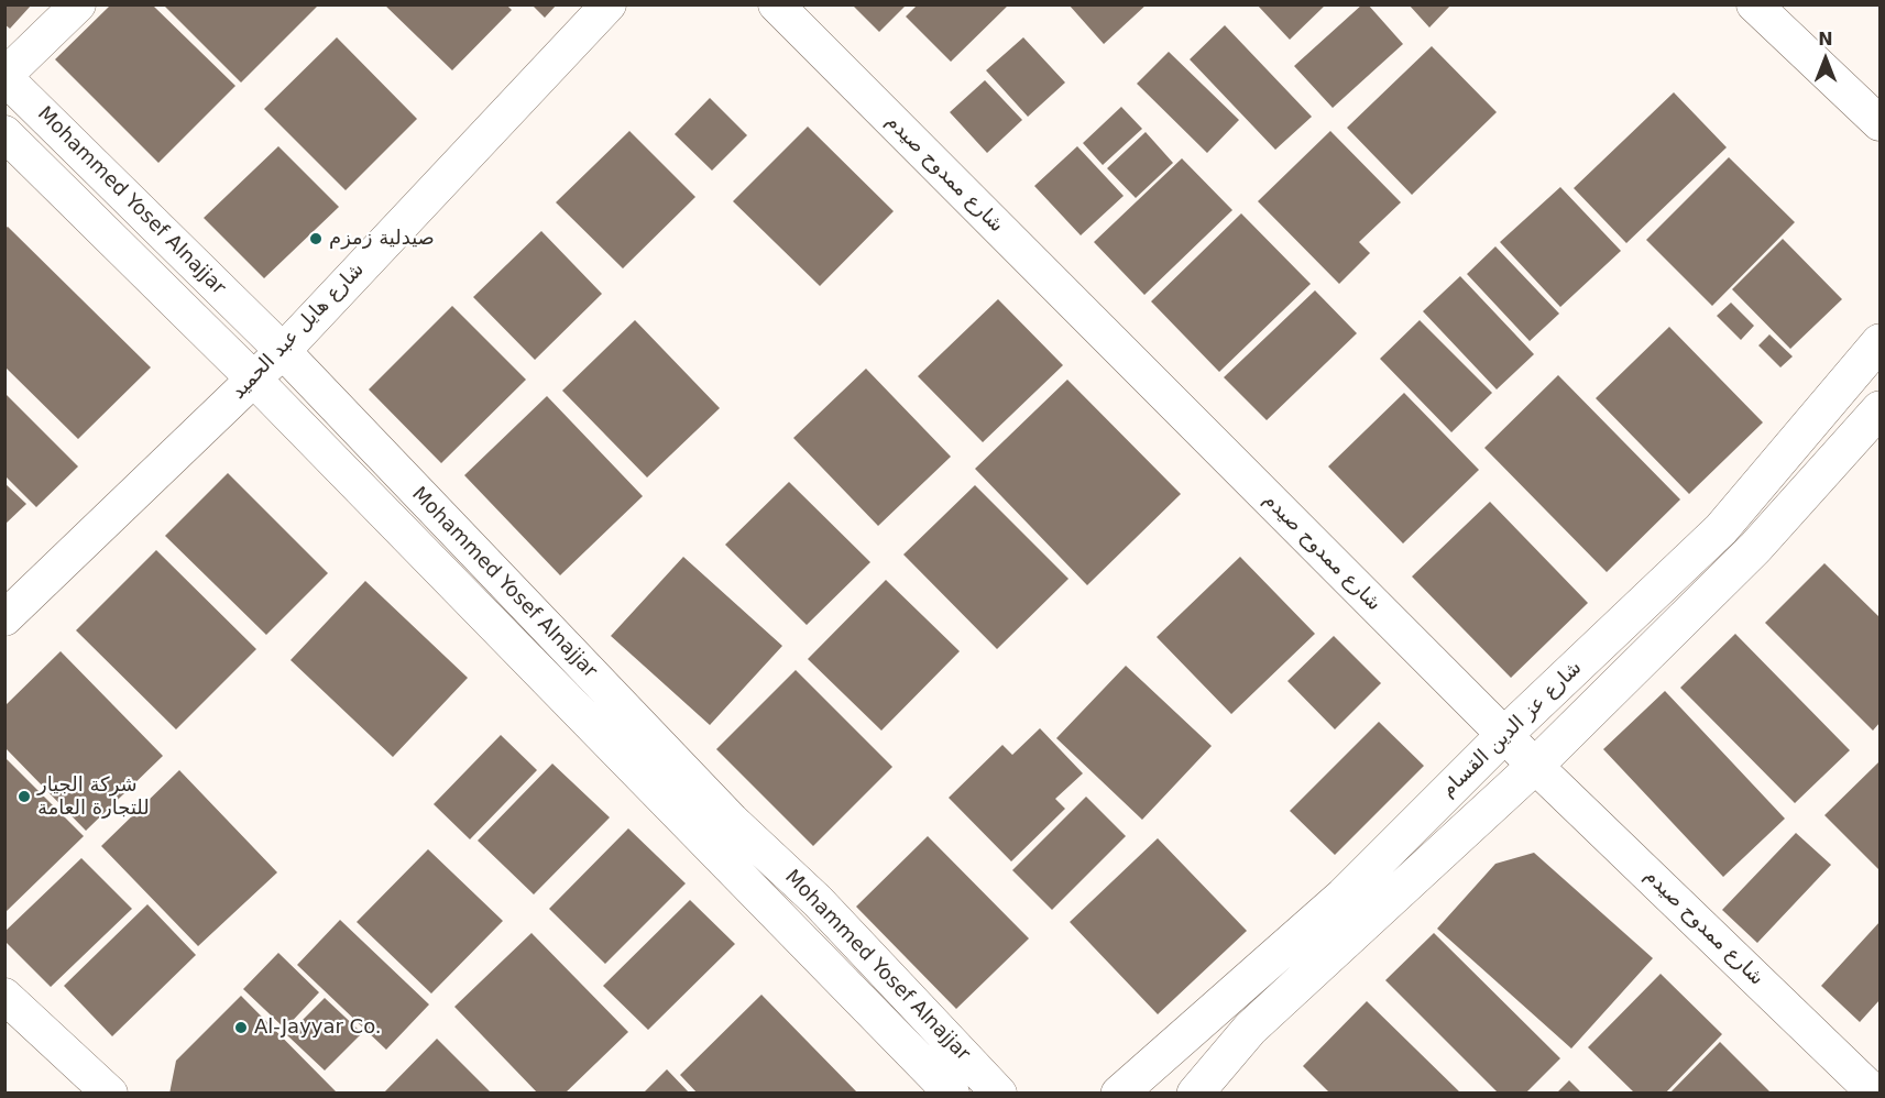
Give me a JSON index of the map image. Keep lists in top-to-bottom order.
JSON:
{
  "streets": {
    "main road": ["شارع عز الدين القسام"],
    "street": ["شارع ممدوح صيدم", "Mohammed Yosef Alnajjar", "شارع هايل عبد الحميد"]
  },
  "crossings": [
    ["شارع ممدوح صيدم", "شارع عز الدين القسام"],
    ["Mohammed Yosef Alnajjar", "شارع هايل عبد الحميد"]
  ],
  "places": ["صيدلية زمزم", "شركة الجيار للتجارة العامة", "Al-Jayyar Co."],
  "north": "top"
}
